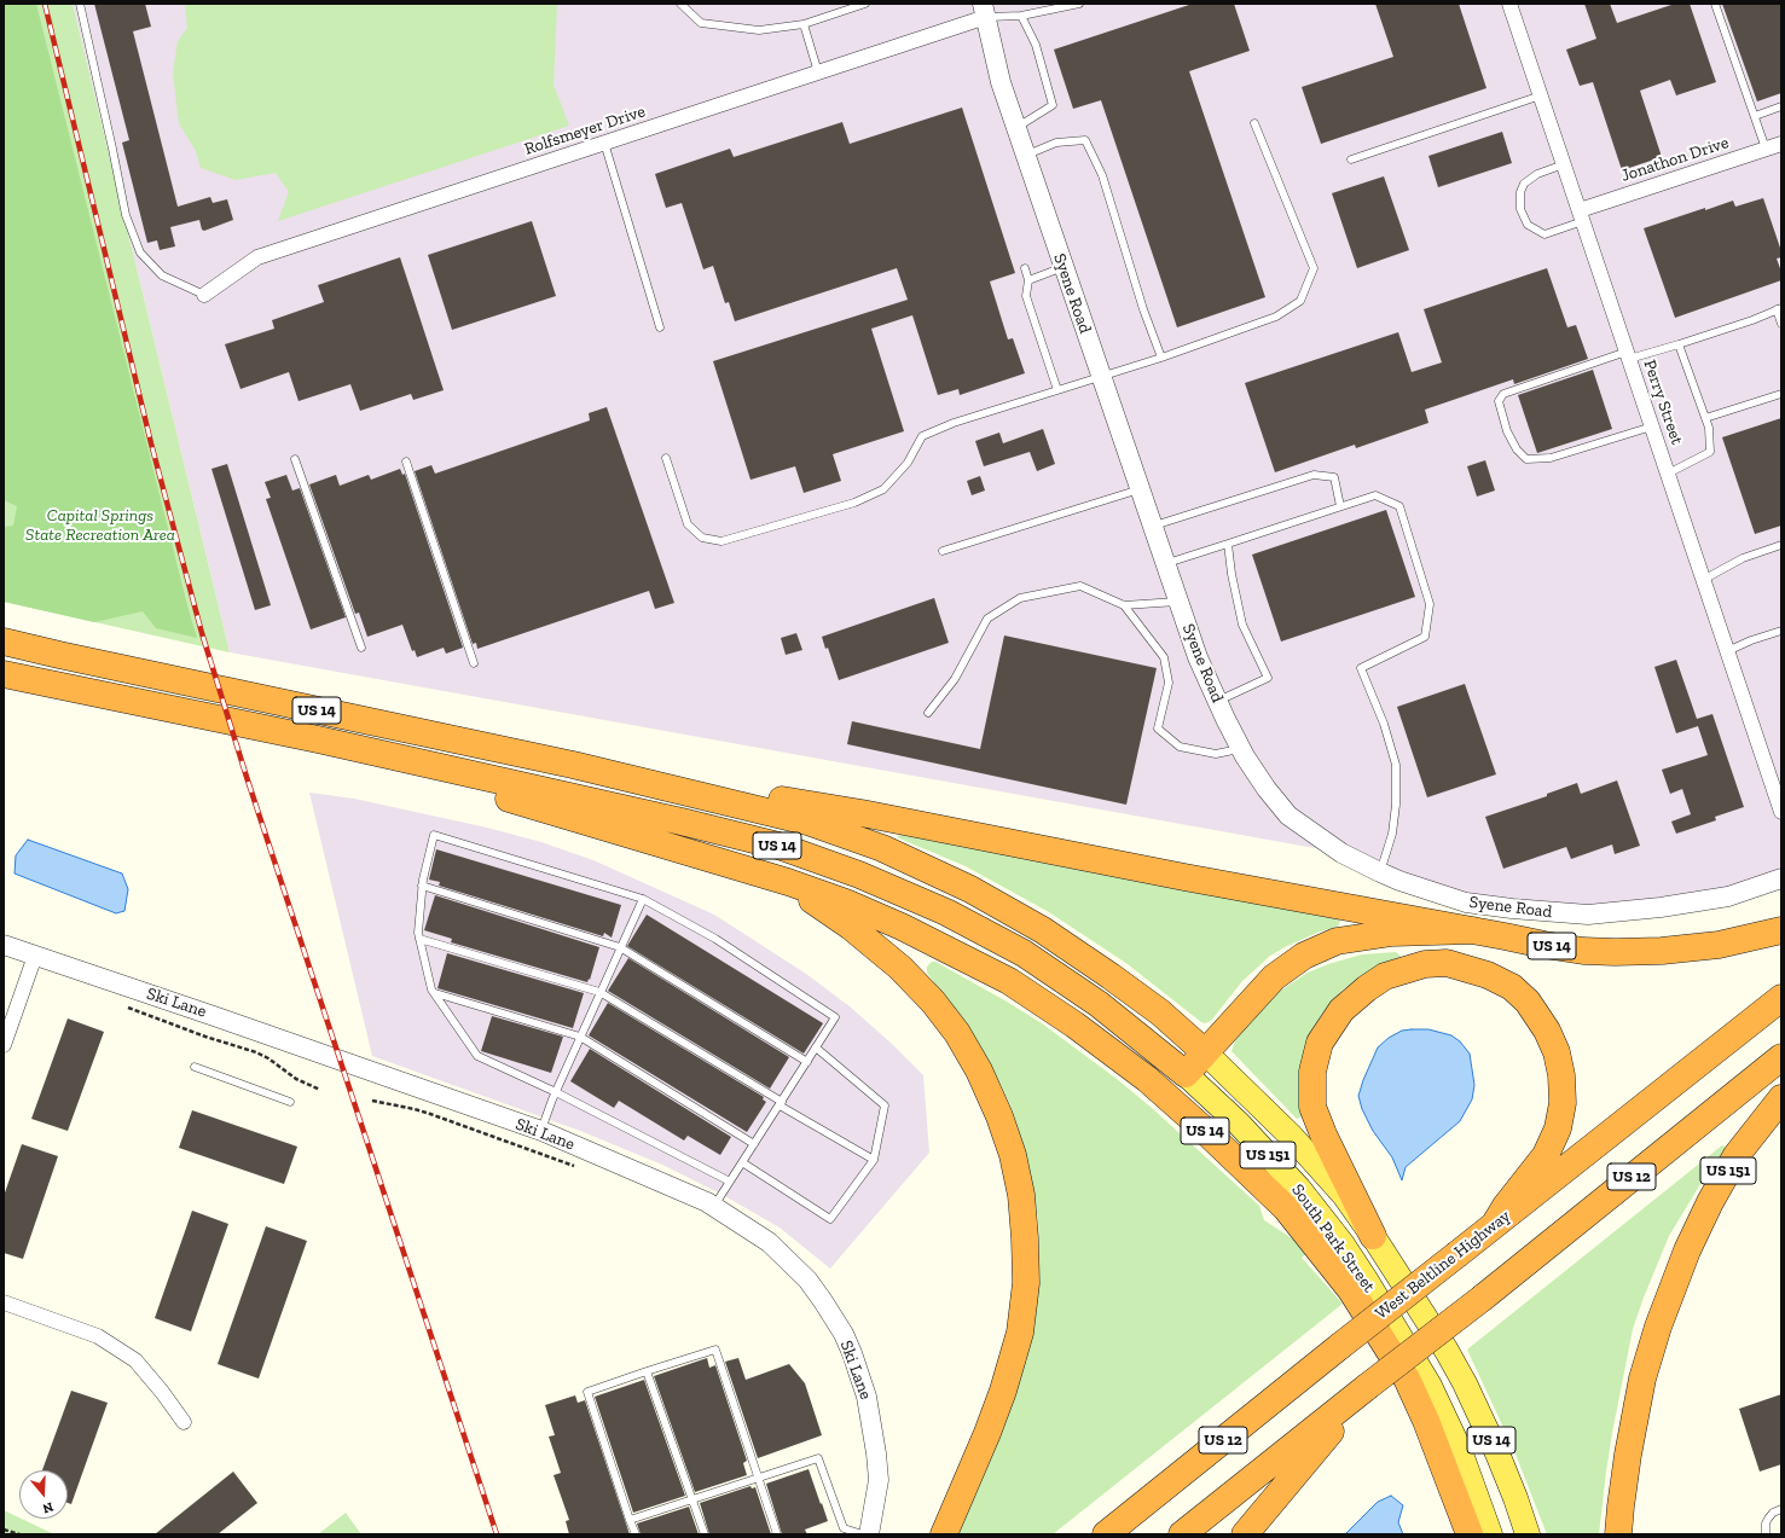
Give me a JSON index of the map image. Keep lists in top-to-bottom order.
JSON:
{
  "streets": {
    "highway": [
      "US 14",
      "US 151",
      "US 12",
      "West Beltline Highway"
    ],
    "main road": ["South Park Street"],
    "street": [
      "Rolfsmeyer Drive",
      "Jonathon Drive",
      "Syene Road",
      "Perry Street",
      "Ski Lane"
    ]
  },
  "crossings": [
    ["Rolfsmeyer Drive", "Syene Road"],
    ["Jonathon Drive", "Perry Street"],
    ["US 14", "South Park Street"]
  ],
  "parks": ["Capital Springs State Recreation Area"],
  "north": "bottom"
}
